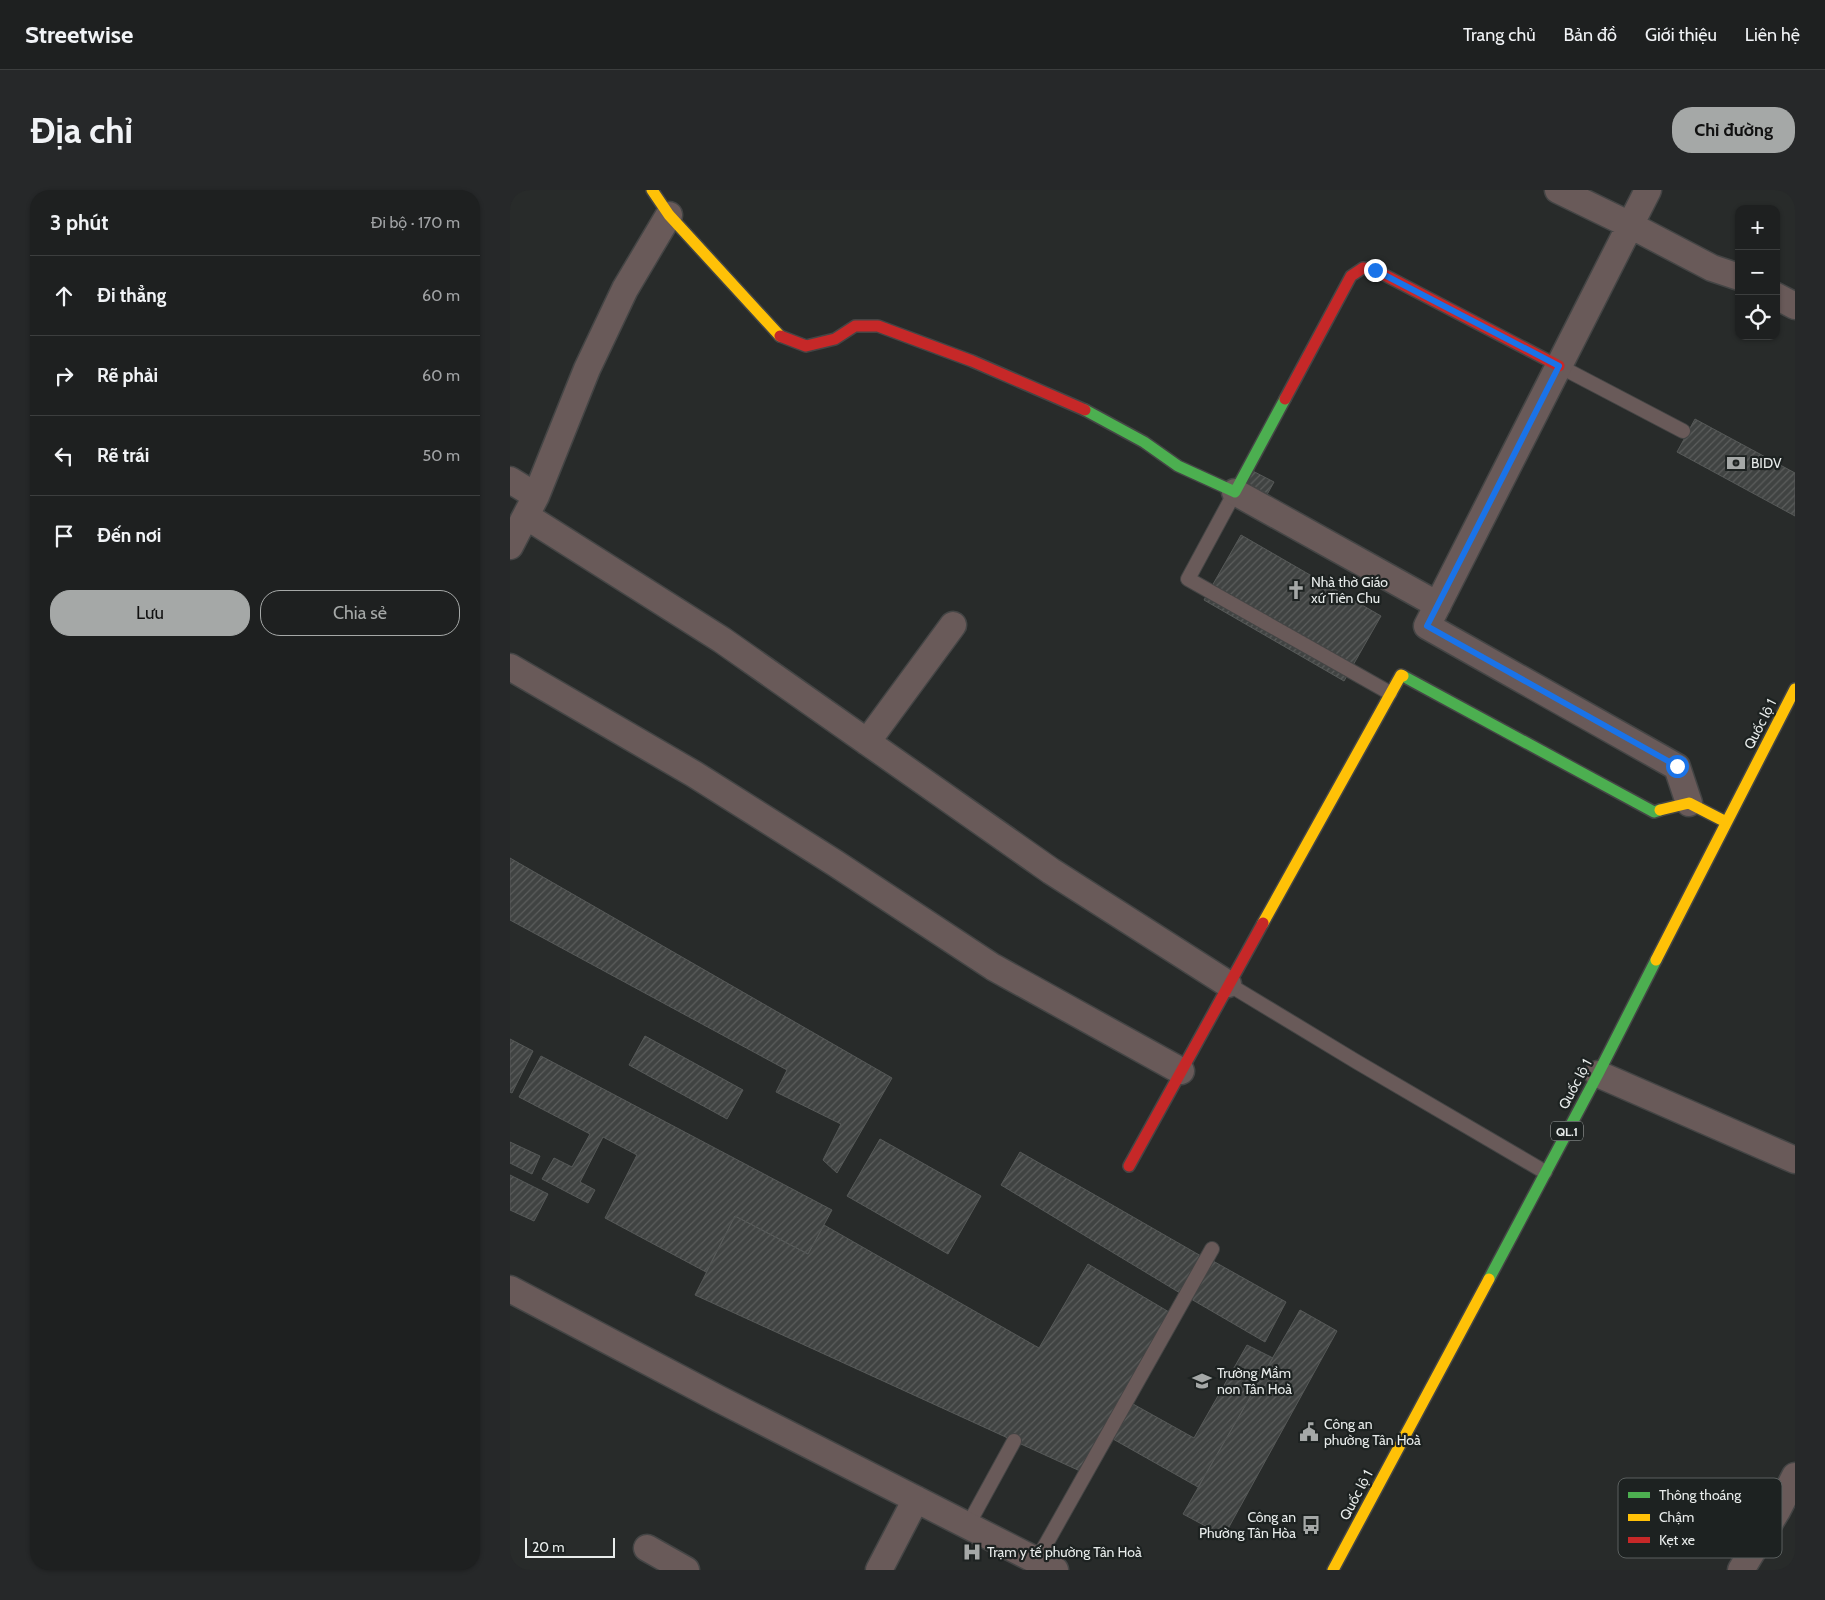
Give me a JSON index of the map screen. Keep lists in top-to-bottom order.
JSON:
{
  "streets": {
    "main road": ["Quốc lộ 1", "QL.1"]
  },
  "places": {
    "bank": ["BIDV"],
    "church": ["Nhà thờ Giáo xứ Tiên Chu"],
    "school or university": ["Trường Mầm non Tân Hoà"],
    "public building": ["Công an phường Tân Hoà"],
    "bus stop": ["Công an Phường Tân Hòa"],
    "hospital": ["Trạm y tế phường Tân Hoà"]
  },
  "legend": ["Thông thoáng", "Chậm", "Kẹt xe"],
  "scale_bar": "20 m",
  "page": {
    "header": "Streetwise",
    "nav": [
      "Trang chủ",
      "Bản đồ",
      "Giới thiệu",
      "Liên hệ"
    ],
    "buttons": [
      "Chỉ đường",
      ["Lưu", "Chia sẻ"]
    ],
    "title": "Địa chỉ",
    "heading": ["3 phút", "Đi bộ · 170 m"],
    "map_buttons": ["+", "−"],
    "list": [
      ["Đi thẳng", "60 m"],
      ["Rẽ phải", "60 m"],
      ["Rẽ trái", "50 m"],
      "Đến nơi"
    ],
    "scale": "20 m"
  }
}
